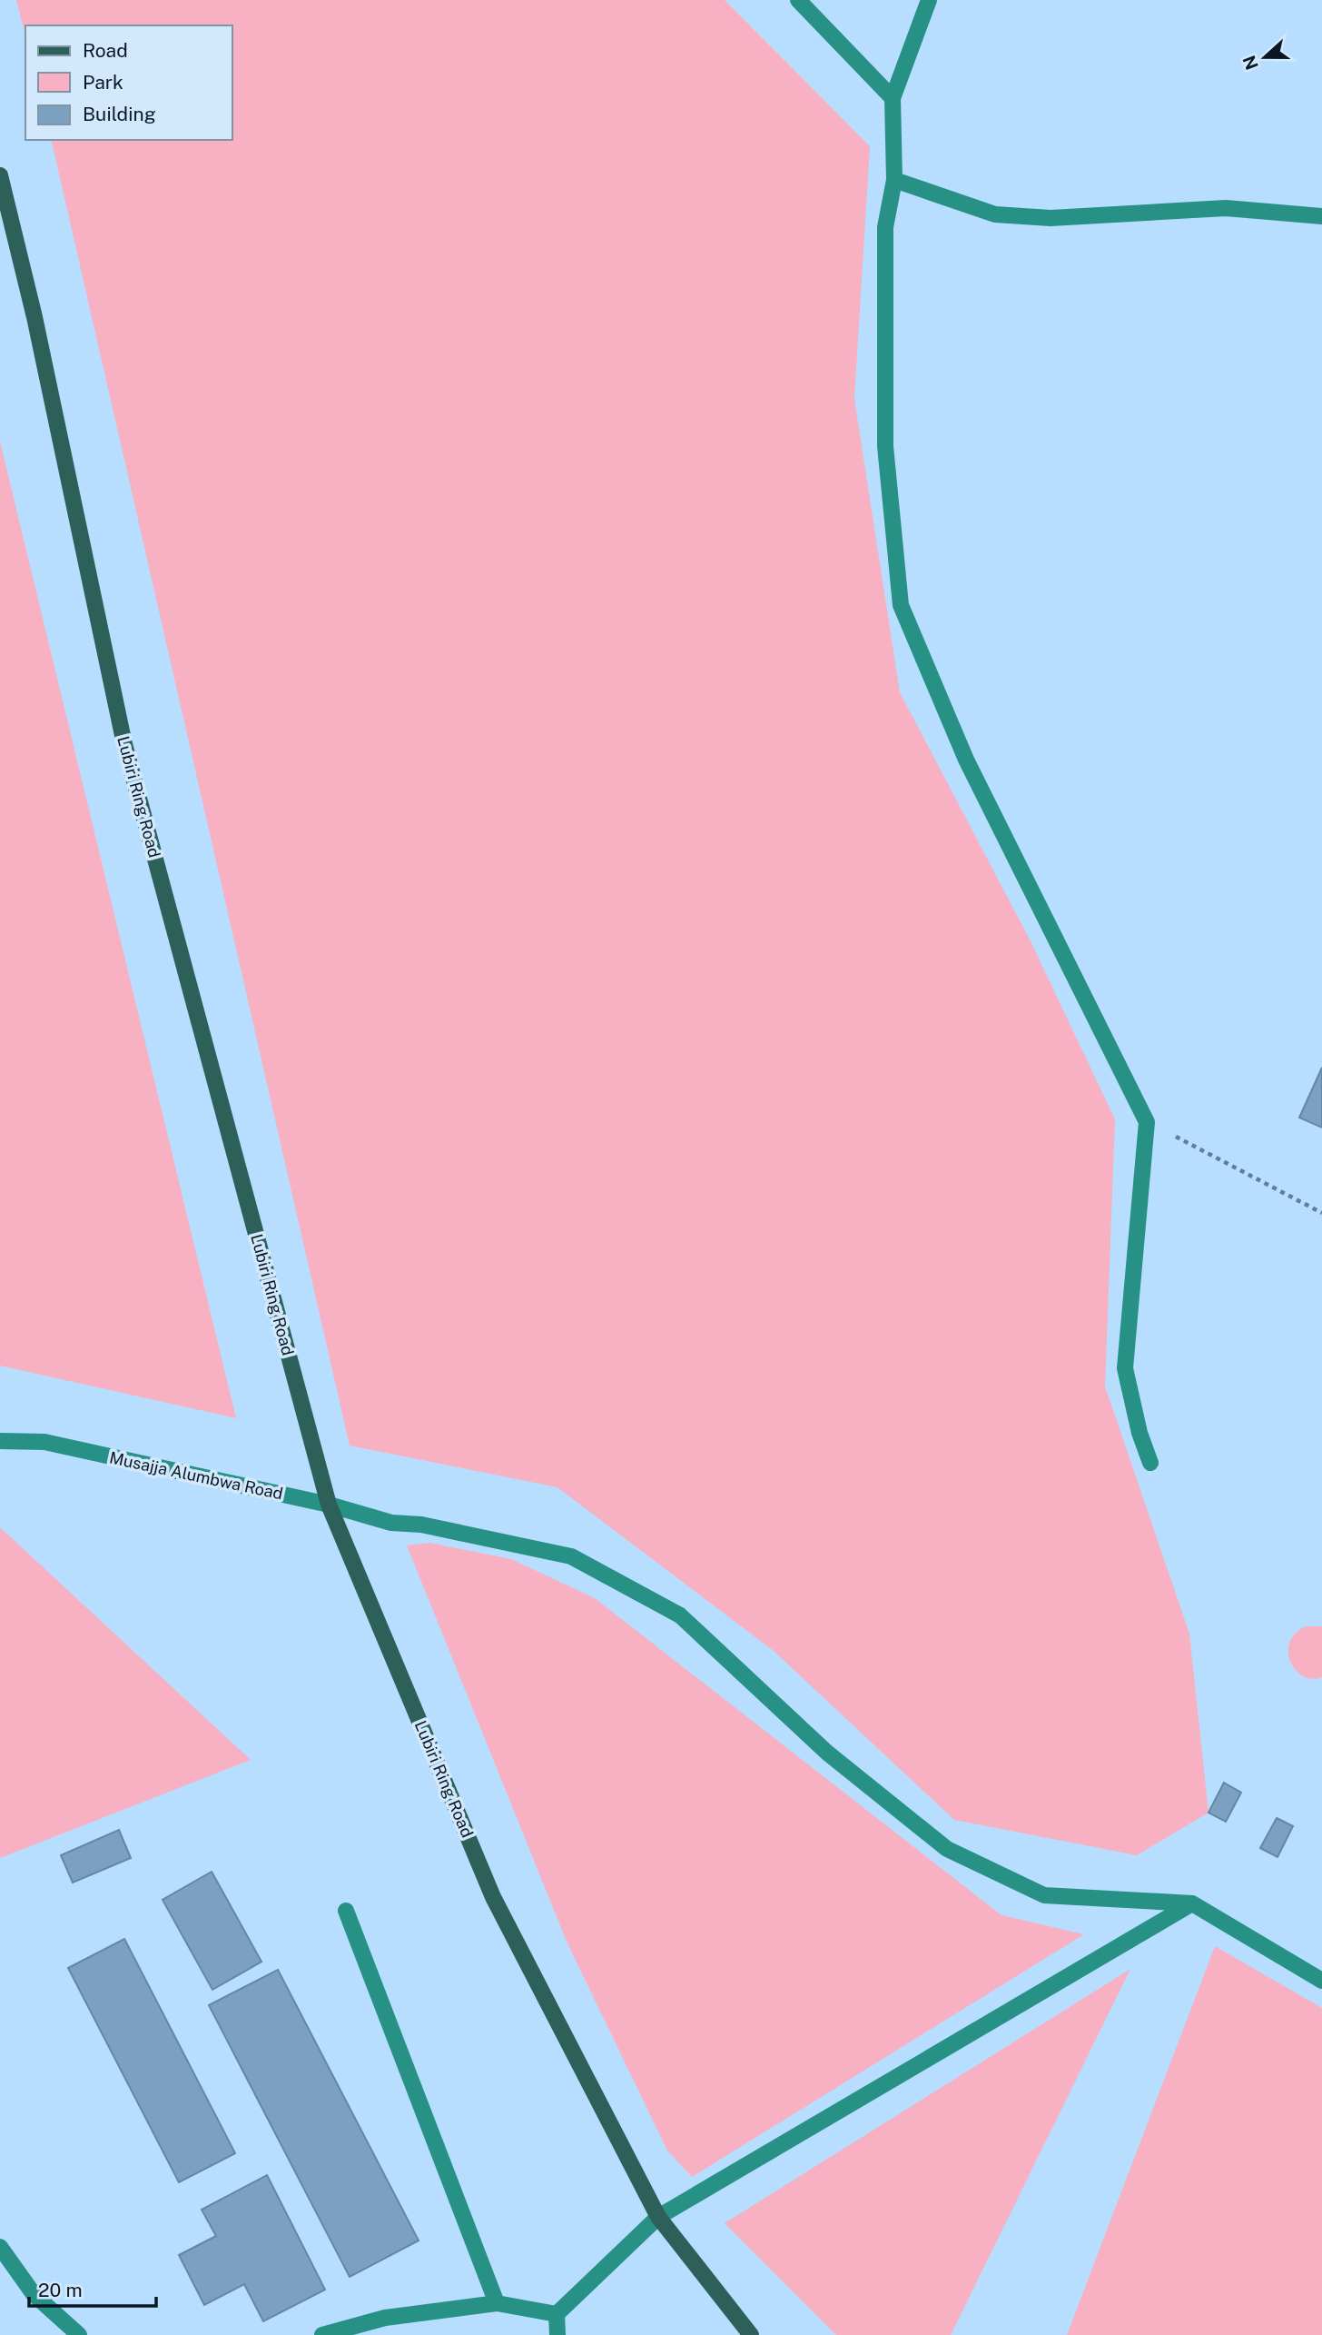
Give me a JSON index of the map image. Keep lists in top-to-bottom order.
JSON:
{
  "streets": {
    "main road": ["Lubiri Ring Road"],
    "street": ["Musajja Alumbwa Road"]
  },
  "crossings": [
    ["Lubiri Ring Road", "Musajja Alumbwa Road"]
  ],
  "legend": ["Road", "Park", "Building"],
  "scale_bar": "20 m",
  "north": "left"
}
